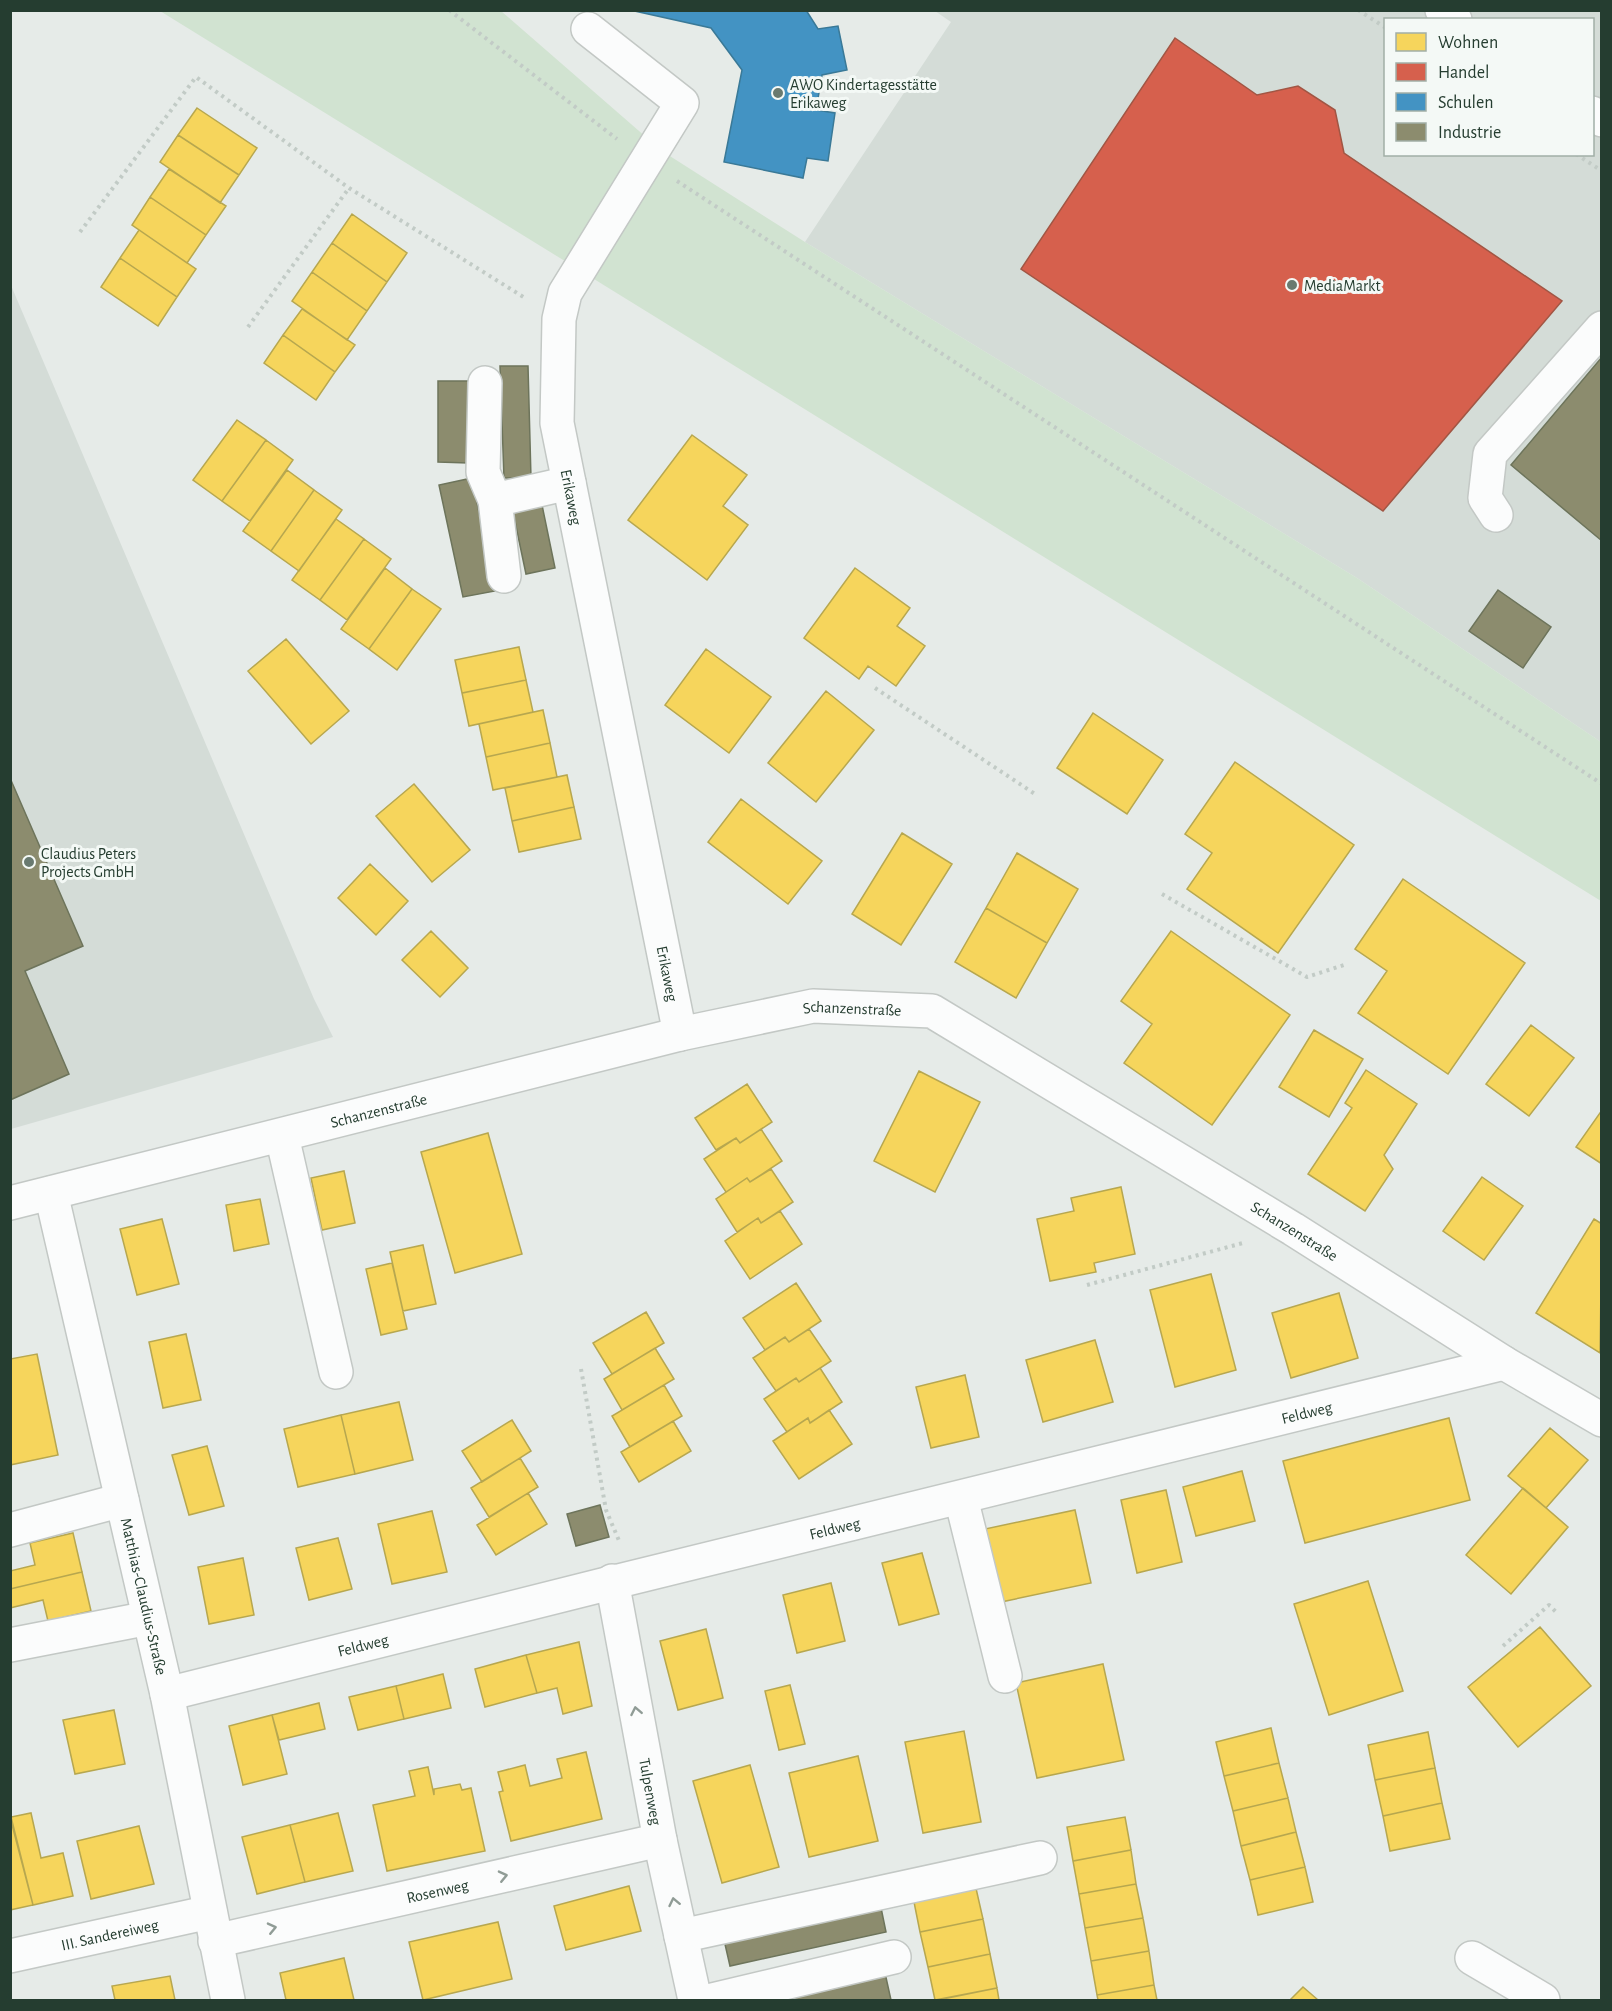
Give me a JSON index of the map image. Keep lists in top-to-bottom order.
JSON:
{
  "streets": {
    "street": [
      "Erikaweg",
      "Schanzenstraße",
      "Feldweg",
      "Matthias-Claudius-Straße",
      "Tulpenweg",
      "Rosenweg",
      "III. Sandereiweg"
    ]
  },
  "crossings": [
    ["Erikaweg", "Schanzenstraße"],
    ["Schanzenstraße", "Feldweg"],
    ["Schanzenstraße", "Matthias-Claudius-Straße"],
    ["Feldweg", "Matthias-Claudius-Straße"],
    ["Feldweg", "Tulpenweg"],
    ["Matthias-Claudius-Straße", "Rosenweg"],
    ["Matthias-Claudius-Straße", "III. Sandereiweg"],
    ["Tulpenweg", "Rosenweg"],
    ["Rosenweg", "III. Sandereiweg"]
  ],
  "one_way": ["Tulpenweg", "Rosenweg"],
  "places": ["AWO Kindertagesstätte Erikaweg", "MediaMarkt", "Claudius Peters Projects GmbH"],
  "legend": [
    "Wohnen",
    "Handel",
    "Schulen",
    "Industrie"
  ]
}
